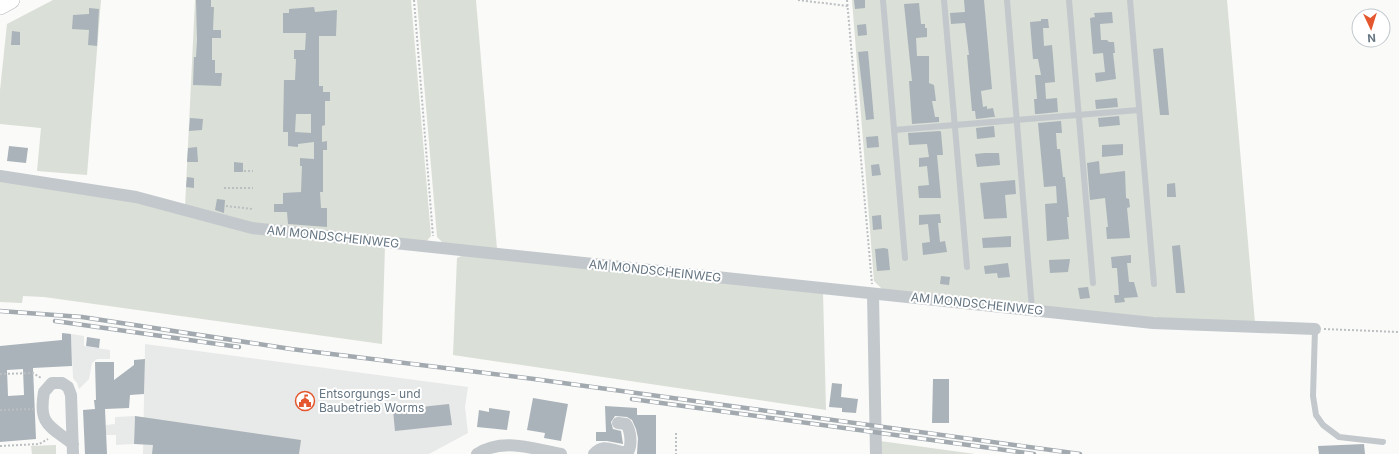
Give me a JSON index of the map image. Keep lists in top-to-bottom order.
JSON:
{
  "streets": {
    "street": ["AM MONDSCHEINWEG"]
  },
  "places": {
    "public building": ["Entsorgungs- und Baubetrieb Worms"]
  },
  "north": "bottom"
}
